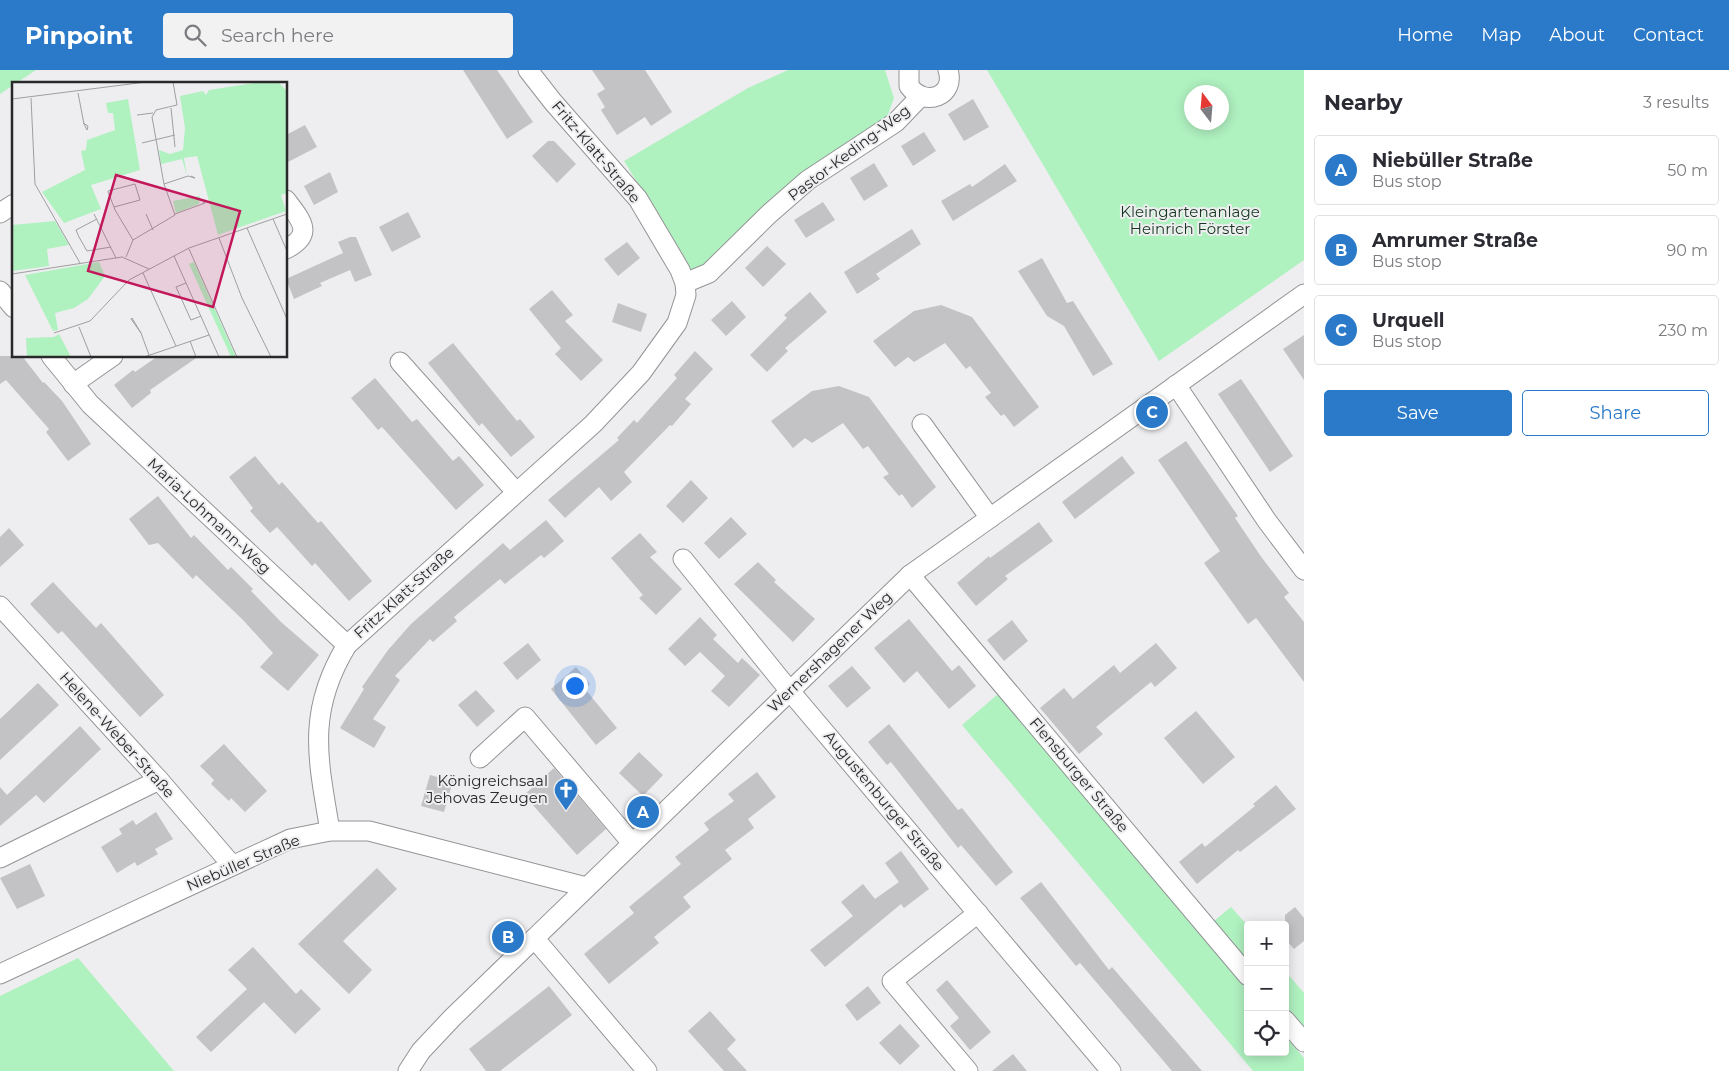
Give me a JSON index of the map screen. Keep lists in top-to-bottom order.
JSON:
{
  "streets": {
    "street": [
      "Fritz-Klatt-Straße",
      "Pastor-Keding-Weg",
      "Maria-Lohmann-Weg",
      "Wernershagener Weg",
      "Helene-Weber-Straße",
      "Flensburger Straße",
      "Augustenburger Straße",
      "Niebüller Straße"
    ]
  },
  "crossings": [
    ["Fritz-Klatt-Straße", "Pastor-Keding-Weg"],
    ["Fritz-Klatt-Straße", "Maria-Lohmann-Weg"],
    ["Fritz-Klatt-Straße", "Niebüller Straße"],
    ["Wernershagener Weg", "Flensburger Straße"],
    ["Wernershagener Weg", "Augustenburger Straße"],
    ["Wernershagener Weg", "Niebüller Straße"],
    ["Helene-Weber-Straße", "Niebüller Straße"]
  ],
  "parks": ["Kleingartenanlage Heinrich Förster"],
  "places": {
    "church": ["Königreichsaal Jehovas Zeugen"]
  },
  "north": "top",
  "page": {
    "header": "Pinpoint",
    "search": "Search here",
    "nav": [
      "Home",
      "Map",
      "About",
      "Contact"
    ],
    "heading": ["Nearby", "3 results"],
    "list": [
      {
        "mark": "A",
        "name": "Niebüller Straße",
        "note": "Bus stop",
        "value": "50 m"
      },
      {
        "mark": "B",
        "name": "Amrumer Straße",
        "note": "Bus stop",
        "value": "90 m"
      },
      {
        "mark": "C",
        "name": "Urquell",
        "note": "Bus stop",
        "value": "230 m"
      }
    ],
    "buttons": ["Save", "Share"],
    "pins": ["C", "A", "B"],
    "map_buttons": ["+", "−"]
  }
}
